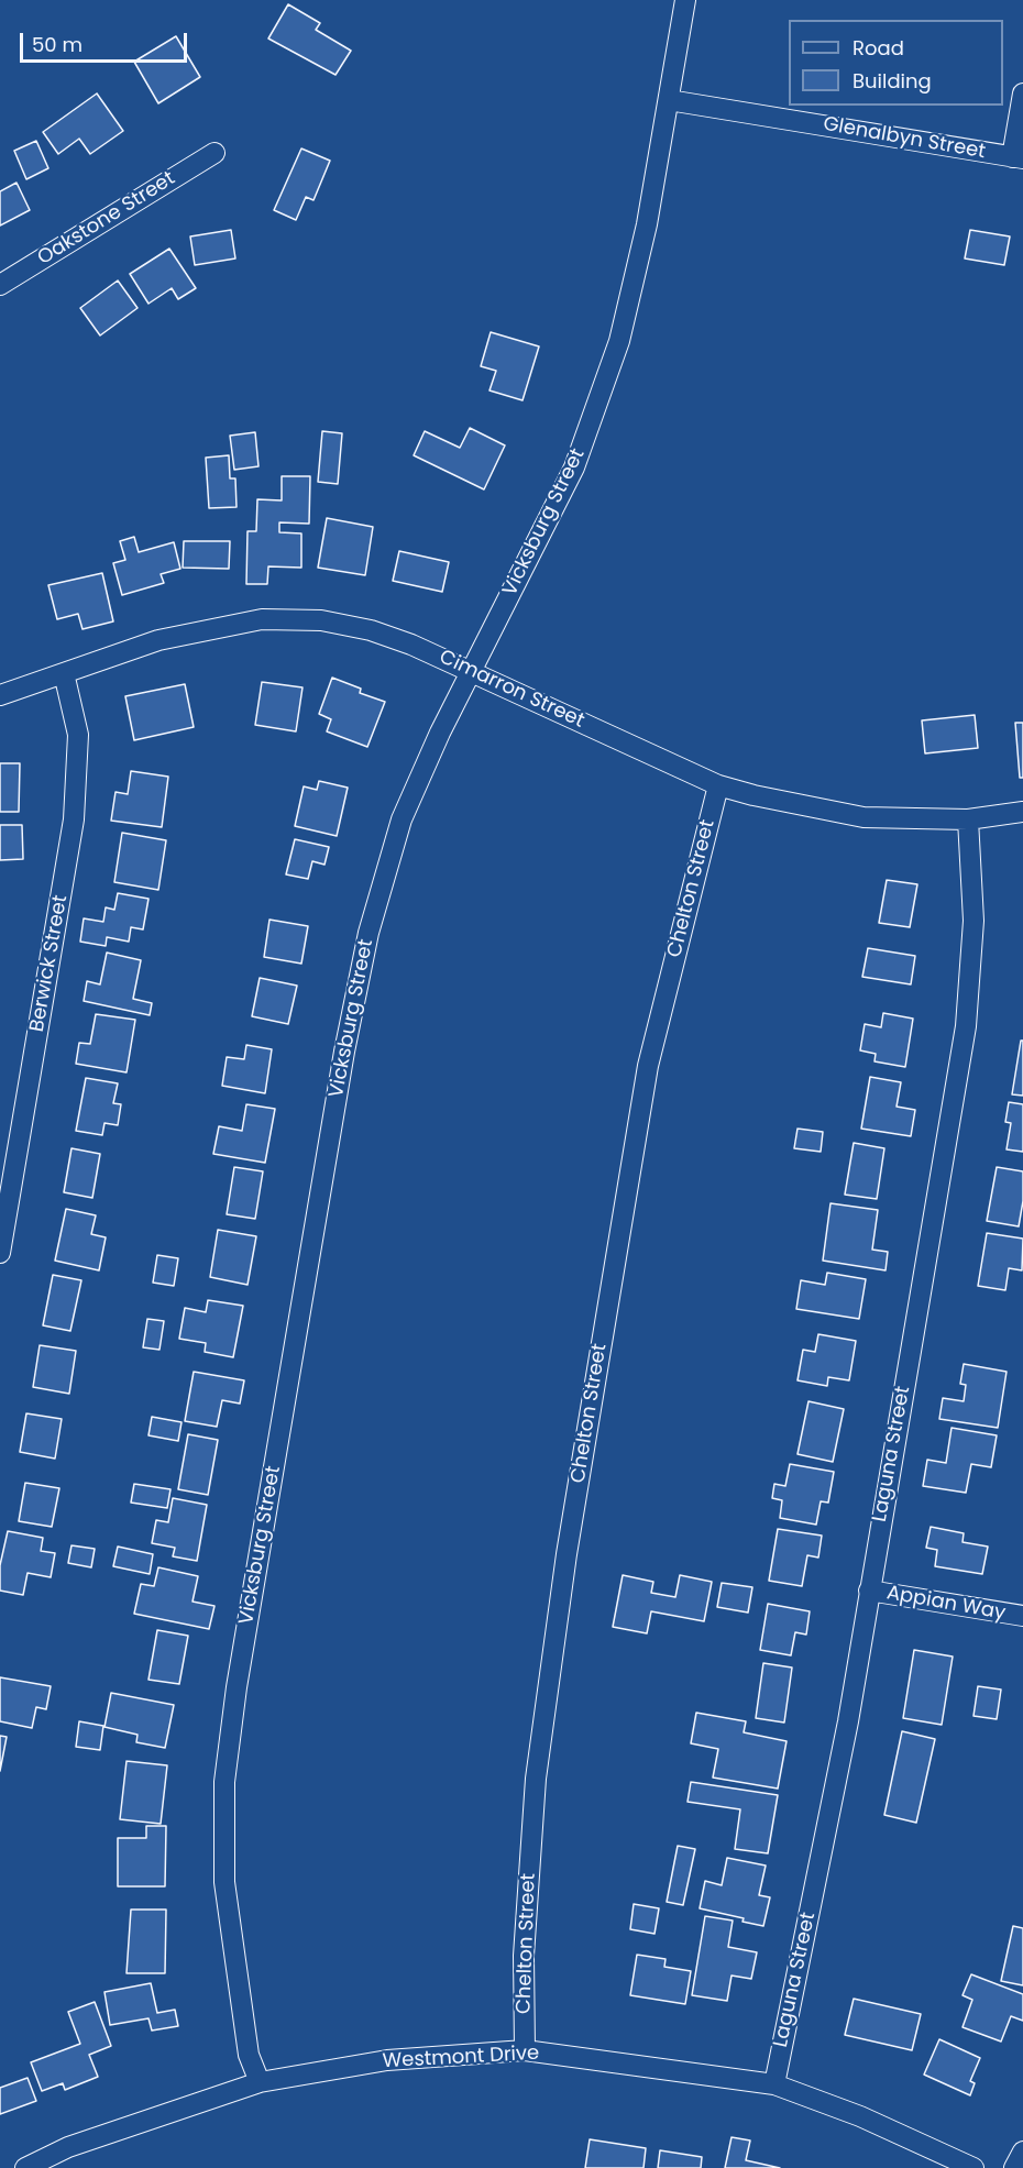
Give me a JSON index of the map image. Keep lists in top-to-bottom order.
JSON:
{
  "streets": {
    "street": [
      "Glenalbyn Street",
      "Oakstone Street",
      "Vicksburg Street",
      "Cimarron Street",
      "Chelton Street",
      "Berwick Street",
      "Laguna Street",
      "Appian Way",
      "Westmont Drive"
    ]
  },
  "crossings": [
    ["Glenalbyn Street", "Vicksburg Street"],
    ["Vicksburg Street", "Cimarron Street"],
    ["Vicksburg Street", "Westmont Drive"],
    ["Cimarron Street", "Chelton Street"],
    ["Cimarron Street", "Berwick Street"],
    ["Cimarron Street", "Laguna Street"],
    ["Chelton Street", "Westmont Drive"],
    ["Laguna Street", "Appian Way"],
    ["Laguna Street", "Westmont Drive"]
  ],
  "legend": ["Road", "Building"],
  "scale_bar": "50 m"
}
